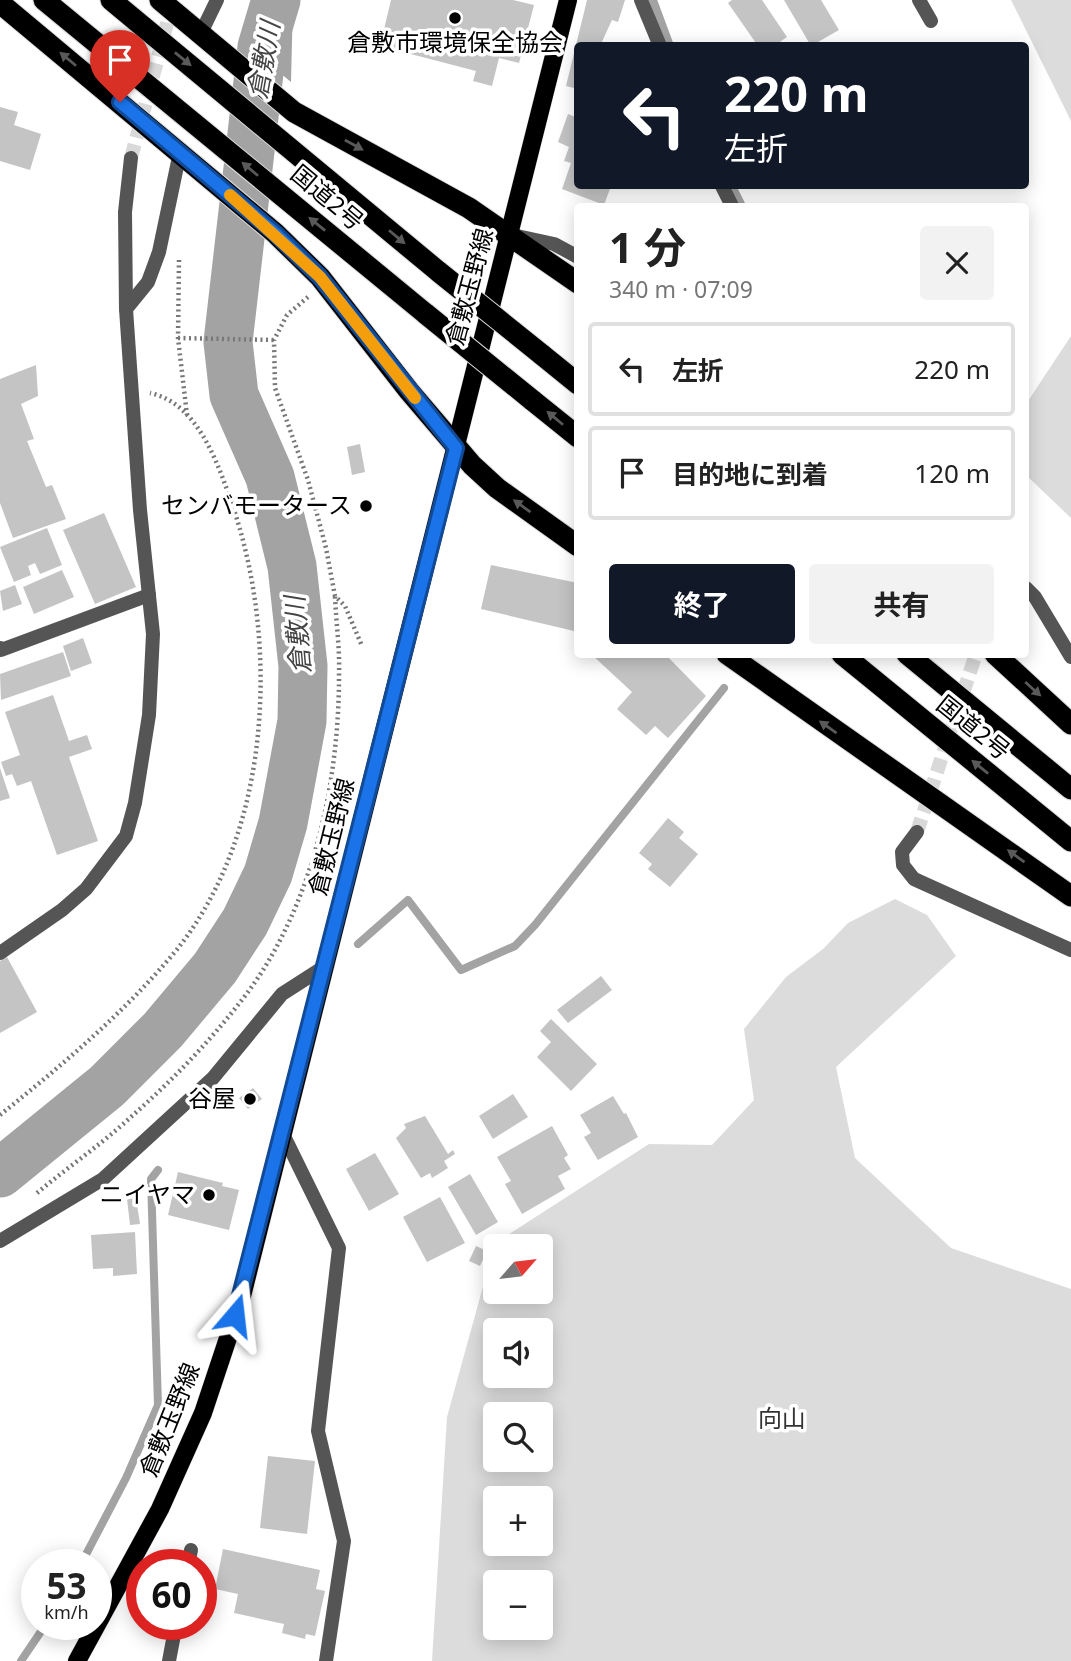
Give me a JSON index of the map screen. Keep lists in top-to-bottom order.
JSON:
{
  "streets": {
    "highway": ["国道2号"],
    "main road": ["倉敷玉野線"]
  },
  "water": ["倉敷川"],
  "parks": ["向山"],
  "places": [
    "倉敷市環境保全協会",
    "センバモータース",
    "谷屋",
    "ニイヤマ"
  ],
  "north": "top right",
  "page": {
    "turn": ["220 m", "左折"],
    "heading": ["1 分", "340 m · 07:09"],
    "list": [
      {
        "name": "左折",
        "value": "220 m"
      },
      {
        "name": "目的地に到着",
        "value": "120 m"
      }
    ],
    "buttons": ["終了", "共有"],
    "map_buttons": ["+", "−"],
    "speed": "53 km/h",
    "limit": "60"
  }
}
